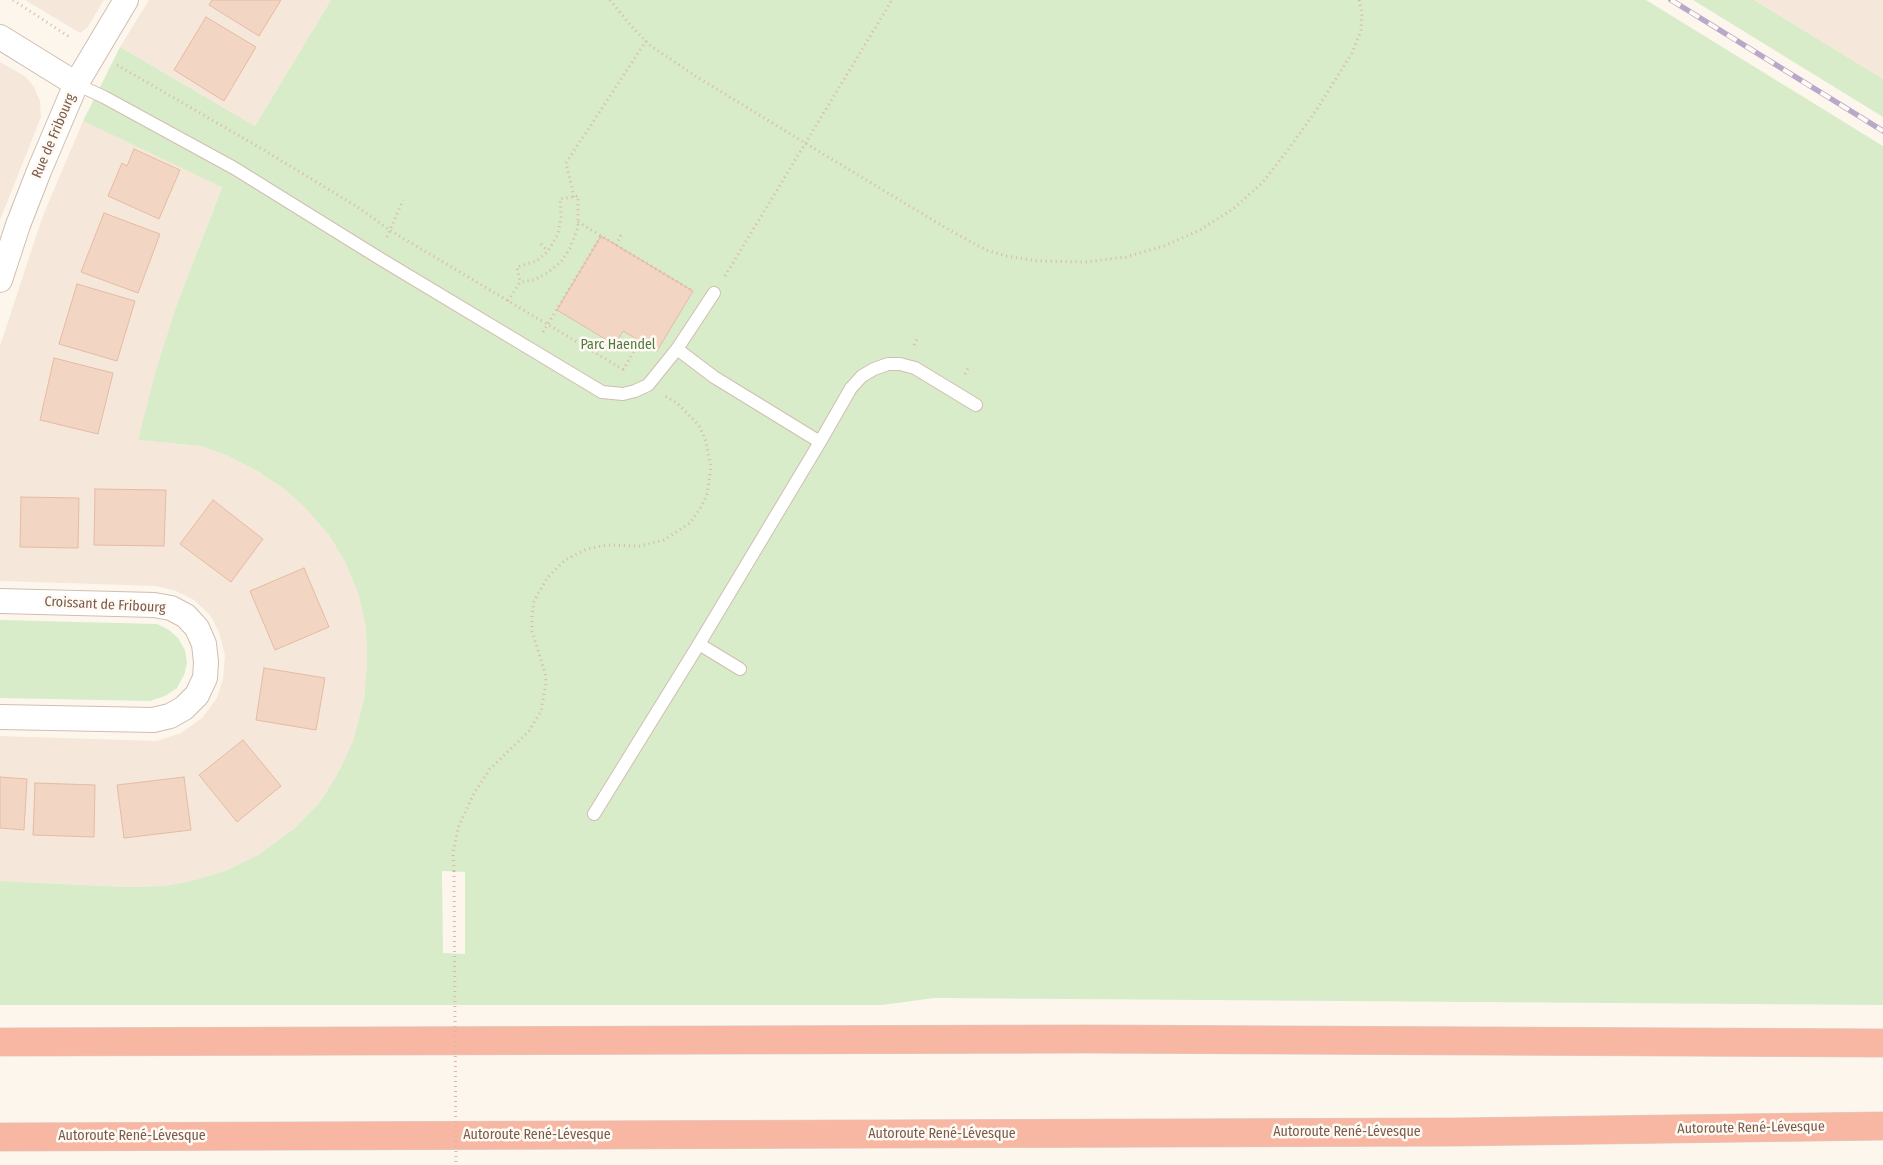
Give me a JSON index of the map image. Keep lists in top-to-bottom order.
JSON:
{
  "streets": {
    "highway": ["Autoroute René-Lévesque"],
    "street": ["Rue de Fribourg", "Croissant de Fribourg"]
  },
  "parks": ["Parc Haendel"]
}
